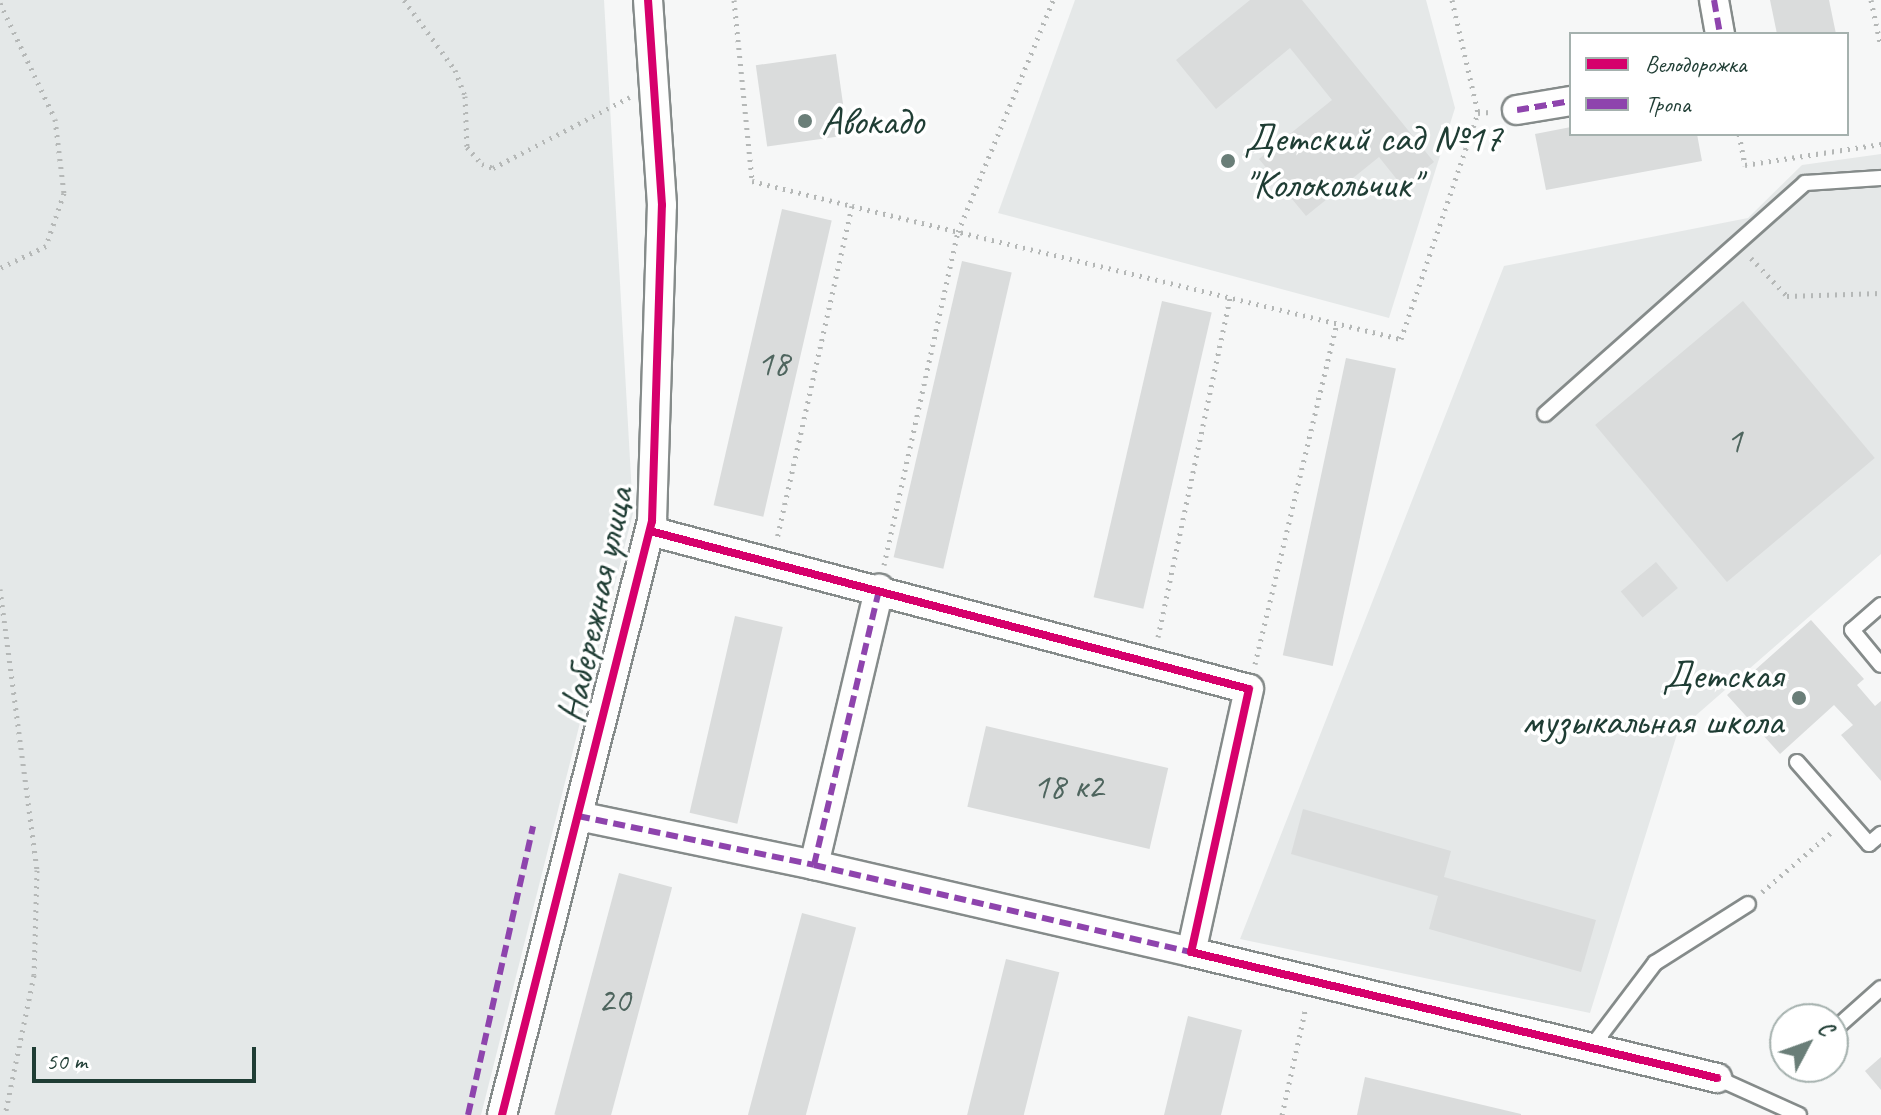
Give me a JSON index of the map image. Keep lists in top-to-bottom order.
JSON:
{
  "streets": {
    "street": ["Набережная улица"]
  },
  "places": ["Авокадо", "Детский сад №17 \"Колокольчик\"", "Детская музыкальная школа"],
  "house_numbers": [
    "18",
    "1",
    "18 к2",
    "20"
  ],
  "legend": ["Велодорожка", "Тропа"],
  "scale_bar": "50 m",
  "north": "top right"
}
